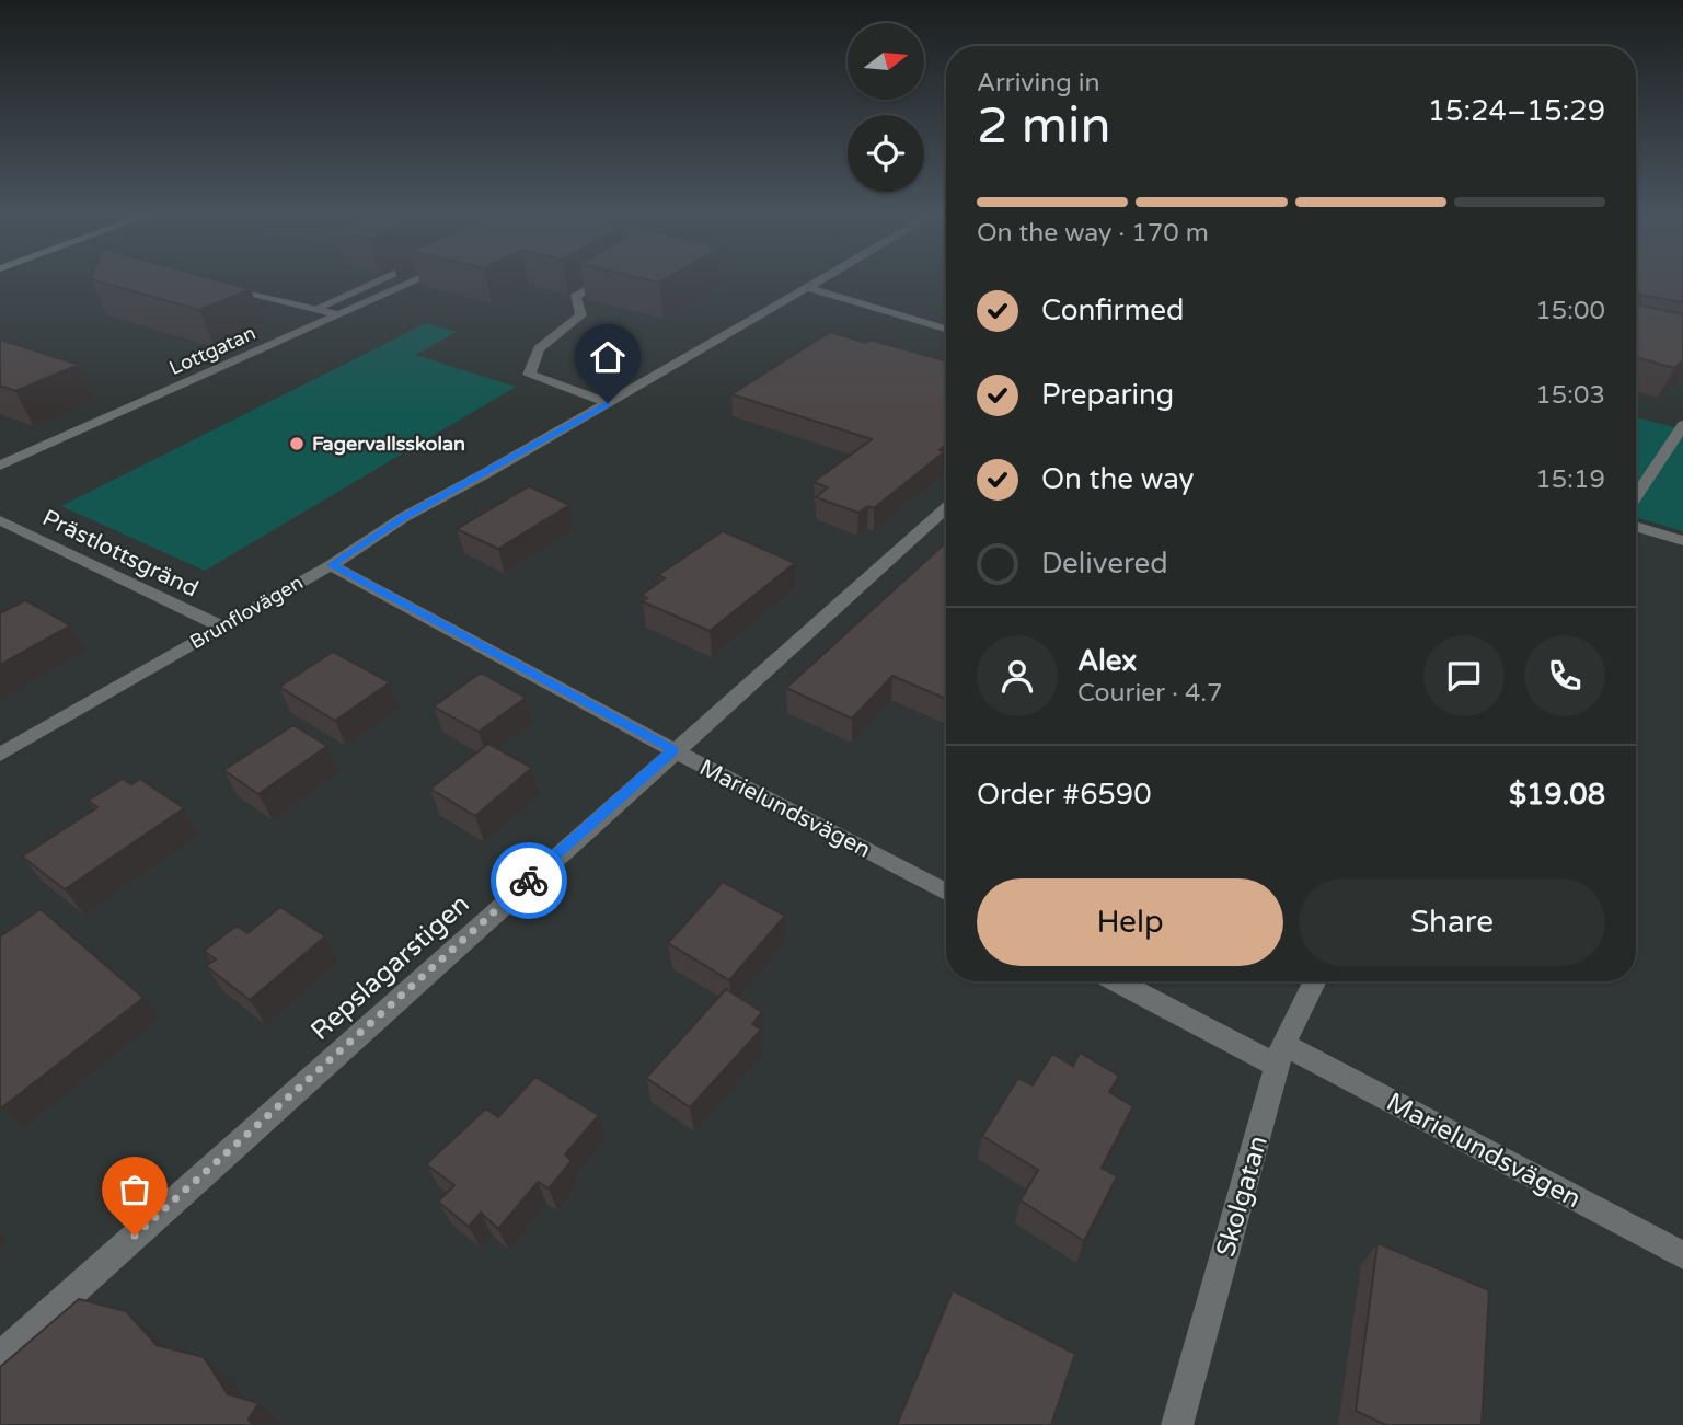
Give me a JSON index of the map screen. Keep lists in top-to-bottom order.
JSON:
{
  "streets": {
    "street": [
      "Lottgatan",
      "Prästlottsgränd",
      "Brunflovägen",
      "Marielundsvägen",
      "Repslagarstigen",
      "Skolgatan"
    ]
  },
  "crossings": [
    ["Prästlottsgränd", "Brunflovägen"],
    ["Brunflovägen", "Marielundsvägen"],
    ["Marielundsvägen", "Repslagarstigen"],
    ["Marielundsvägen", "Skolgatan"]
  ],
  "places": ["Fagervallsskolan"],
  "north": "right",
  "page": {
    "heading": ["2 min", "Arriving in", "15:24–15:29"],
    "panel": [
      "Alex",
      "Courier · 4.7",
      "Order #6590",
      "$19.08"
    ],
    "bar": "On the way · 170 m",
    "list": [
      ["Confirmed", "15:00"],
      ["Preparing", "15:03"],
      ["On the way", "15:19"],
      "Delivered"
    ],
    "buttons": ["Help", "Share"]
  }
}
